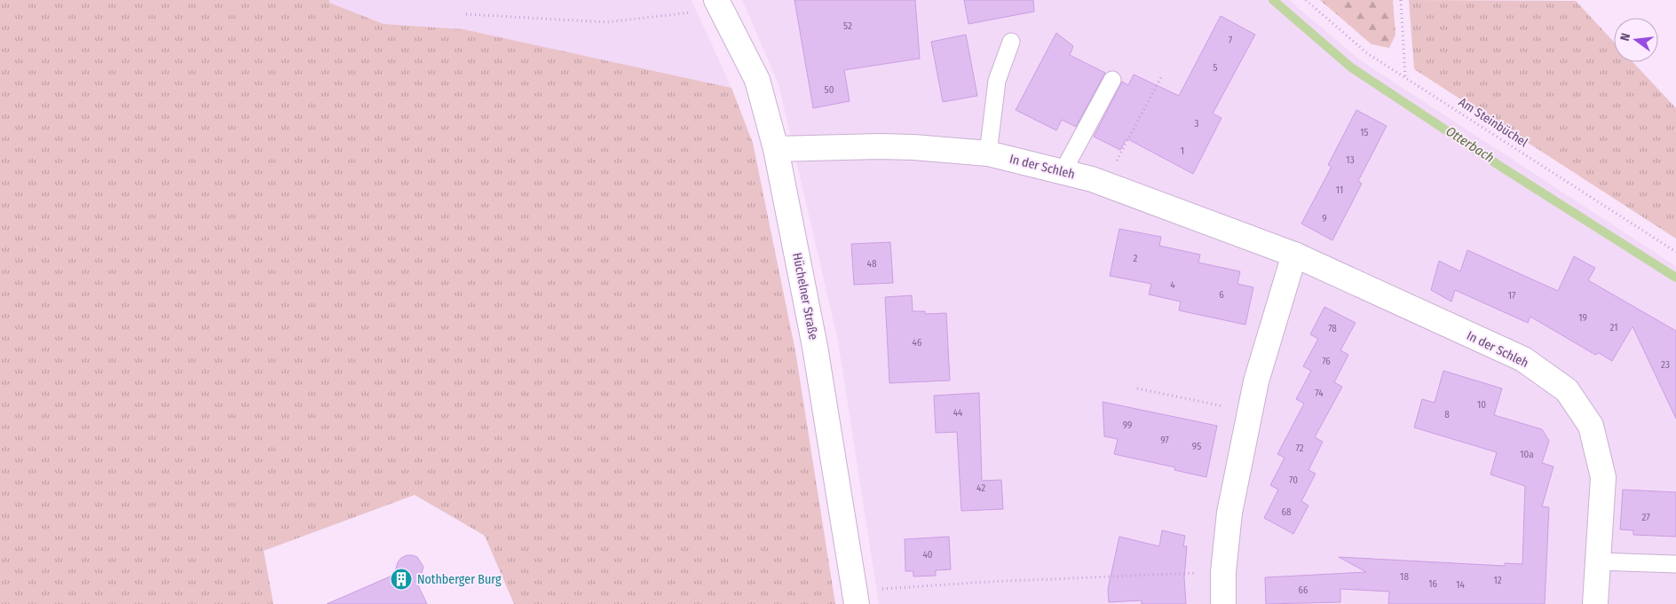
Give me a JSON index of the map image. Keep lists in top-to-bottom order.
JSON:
{
  "streets": {
    "street": ["In der Schleh", "Hüchelner Straße"],
    "path": ["Am Steinbüchel"]
  },
  "crossings": [
    ["In der Schleh", "Hüchelner Straße"]
  ],
  "water": ["Otterbach"],
  "places": {
    "building": ["Nothberger Burg"]
  },
  "house_numbers": [
    "52",
    "7",
    "5",
    "50",
    "3",
    "15",
    "1",
    "13",
    "11",
    "9",
    "2",
    "48",
    "4",
    "6",
    "17",
    "19",
    "21",
    "78",
    "46",
    "76",
    "23",
    "74",
    "10",
    "44",
    "8",
    "99",
    "97",
    "95",
    "72",
    "10a",
    "70",
    "42",
    "68",
    "27",
    "40",
    "18",
    "12",
    "16",
    "14",
    "66"
  ],
  "north": "left"
}
